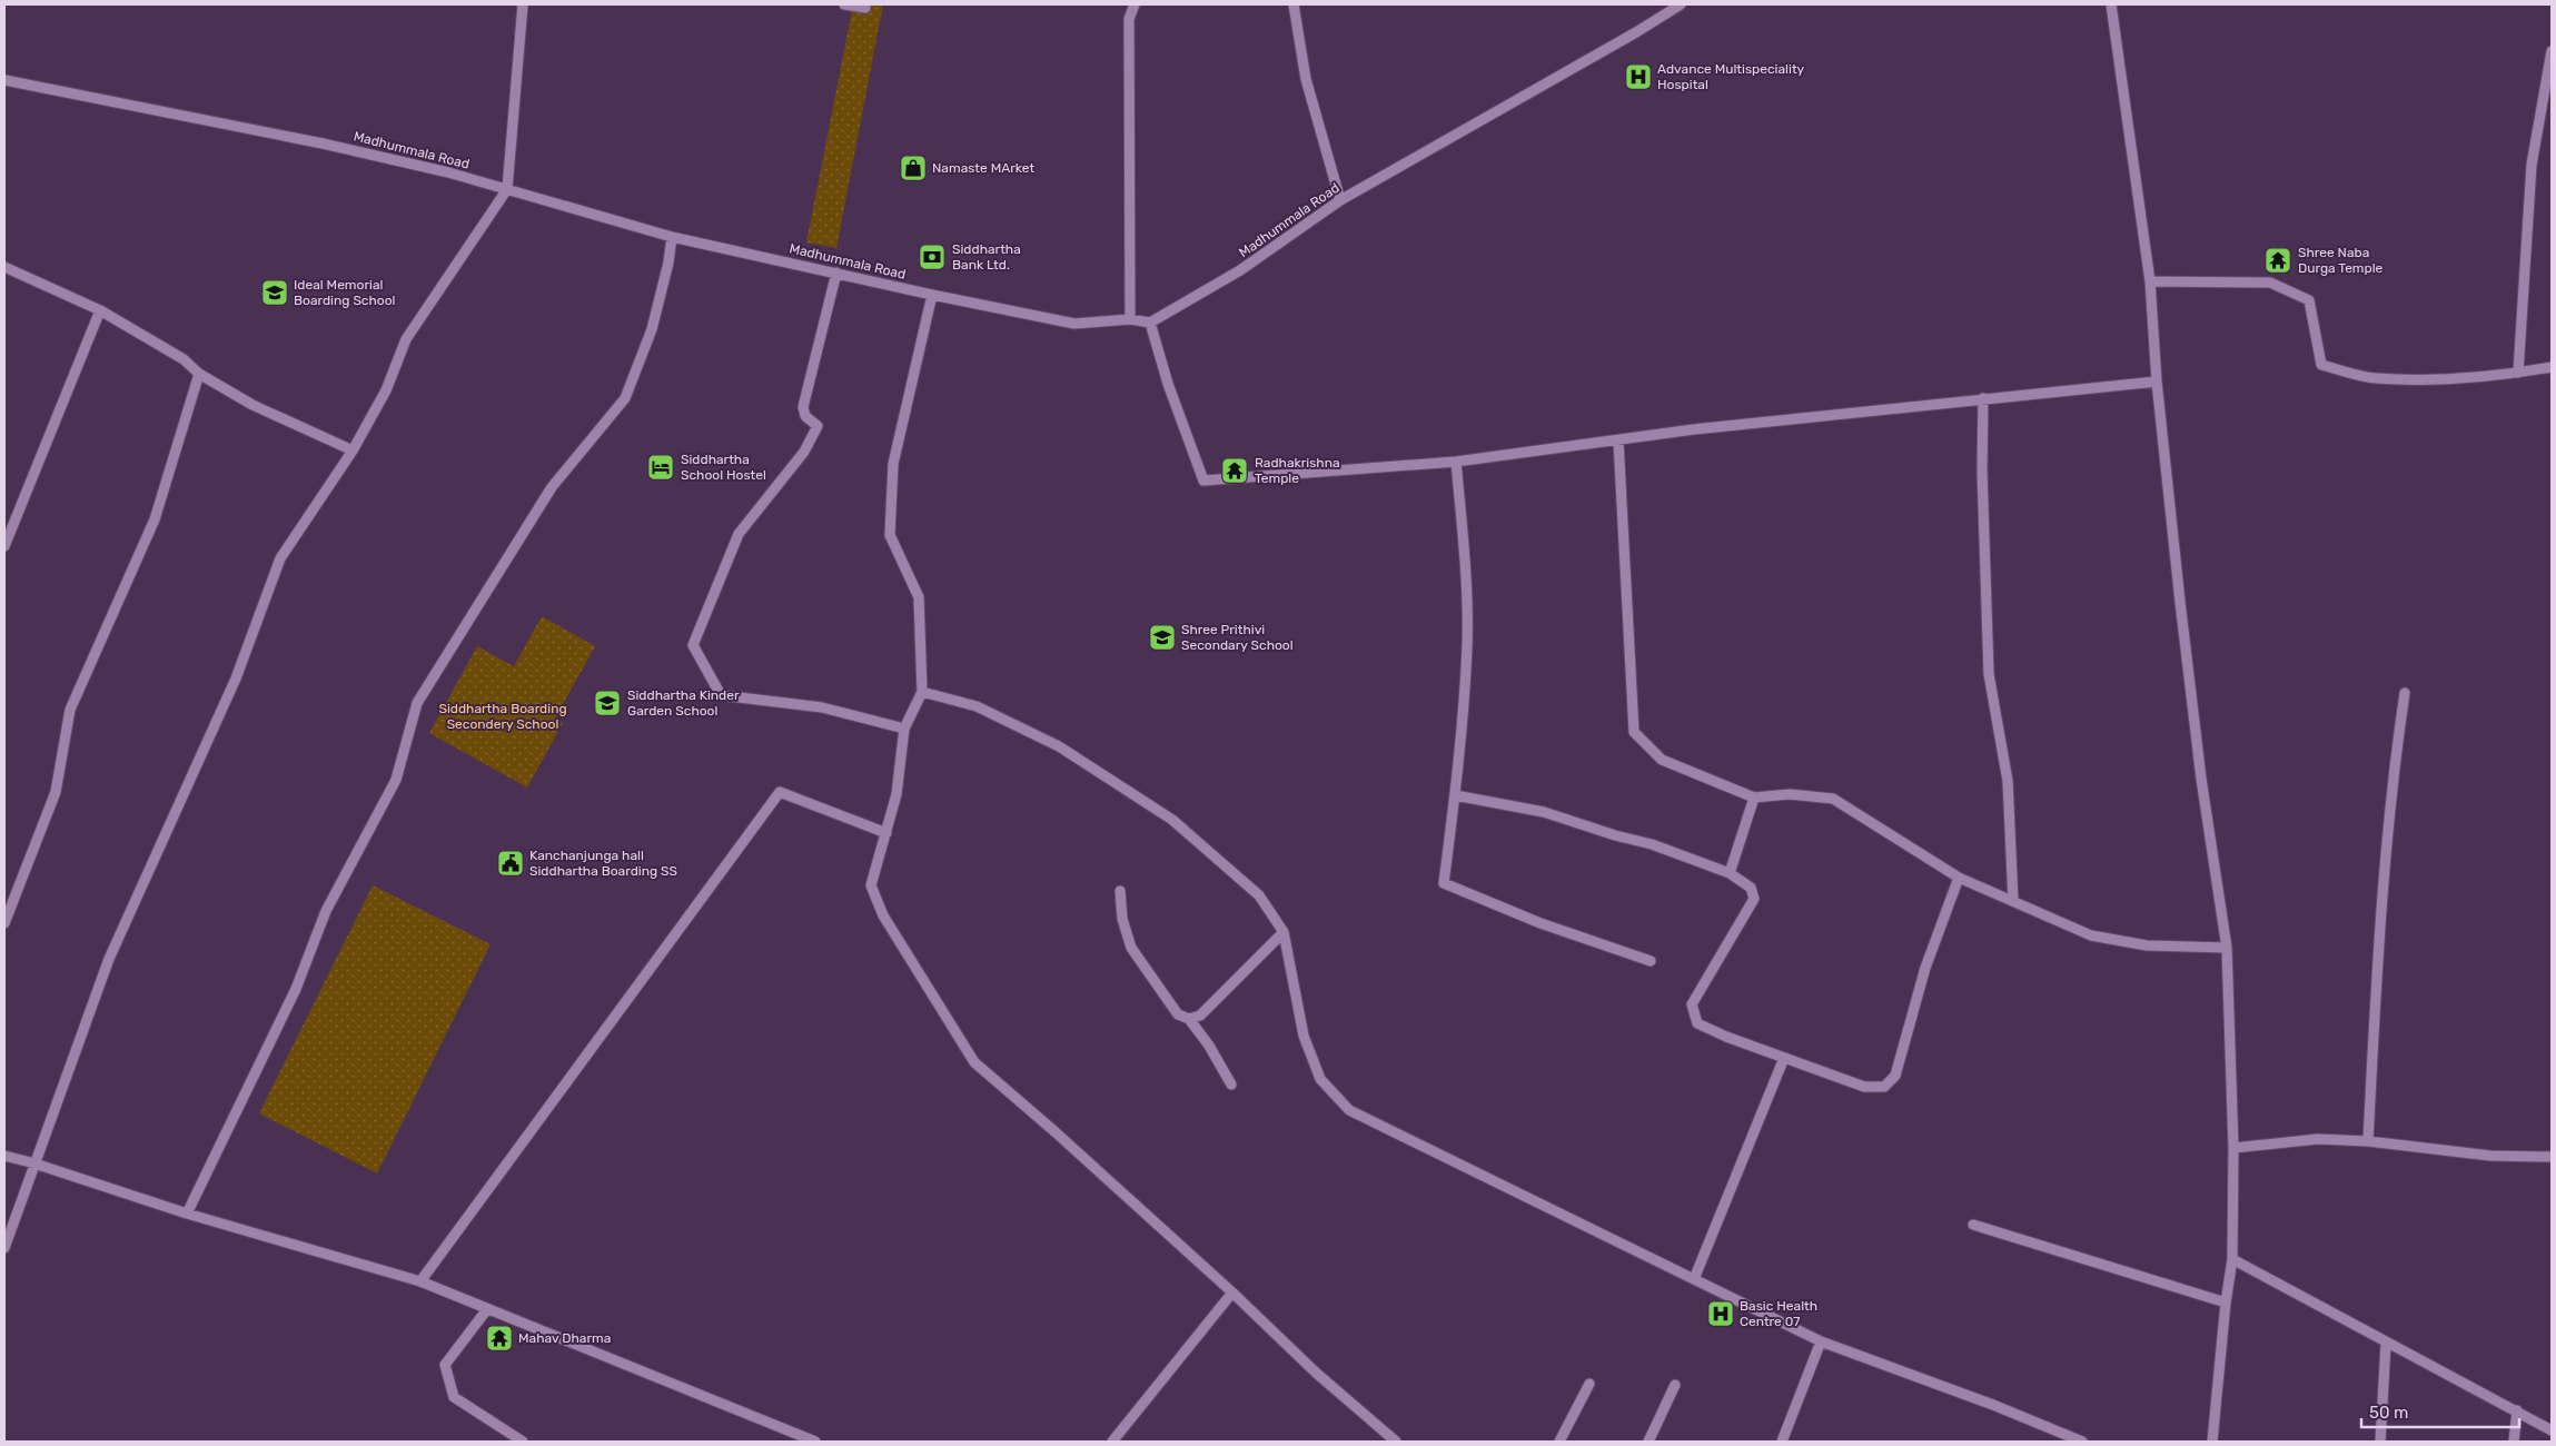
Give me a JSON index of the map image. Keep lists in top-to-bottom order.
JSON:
{
  "streets": {
    "street": ["Madhummala Road"]
  },
  "parks": ["Siddhartha Boarding Secondery School"],
  "places": {
    "hospital": ["Advance Multispeciality Hospital", "Basic Health Centre 07"],
    "shop": ["Namaste MArket"],
    "bank": ["Siddhartha Bank Ltd."],
    "temple": ["Shree Naba Durga Temple", "Radhakrishna Temple", "Mahav Dharma"],
    "school or university": ["Ideal Memorial Boarding School", "Shree Prithivi Secondary School", "Siddhartha Kinder Garden School"],
    "hotel": ["Siddhartha School Hostel"],
    "public building": ["Kanchanjunga hall Siddhartha Boarding SS"]
  },
  "scale_bar": "50 m"
}
